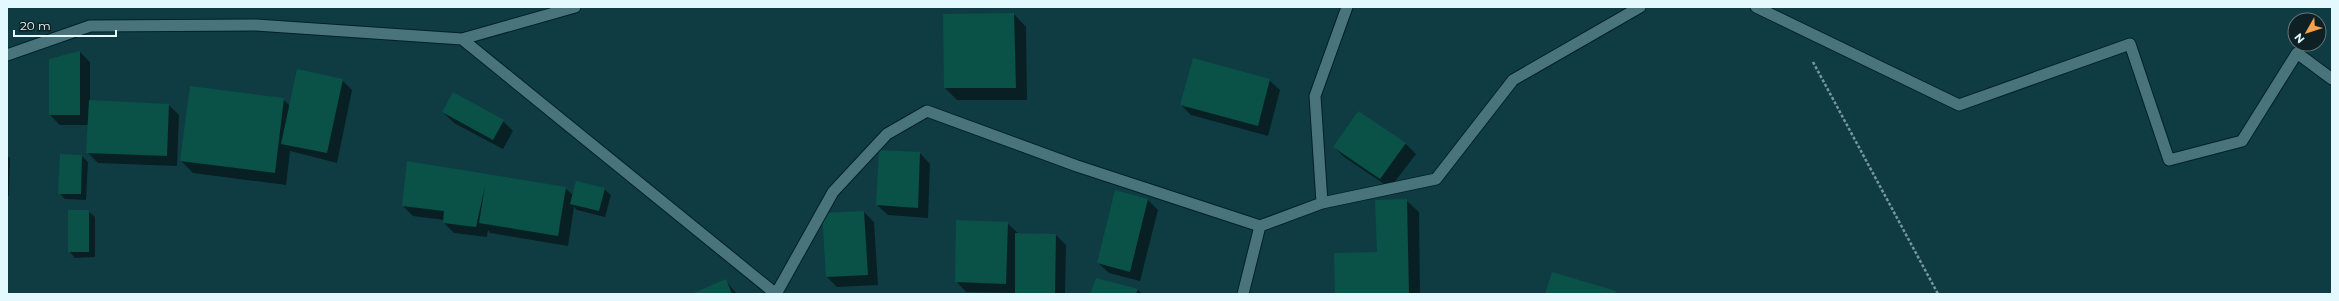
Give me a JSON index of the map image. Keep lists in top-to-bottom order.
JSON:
{
  "scale_bar": "20 m",
  "north": "bottom left"
}
